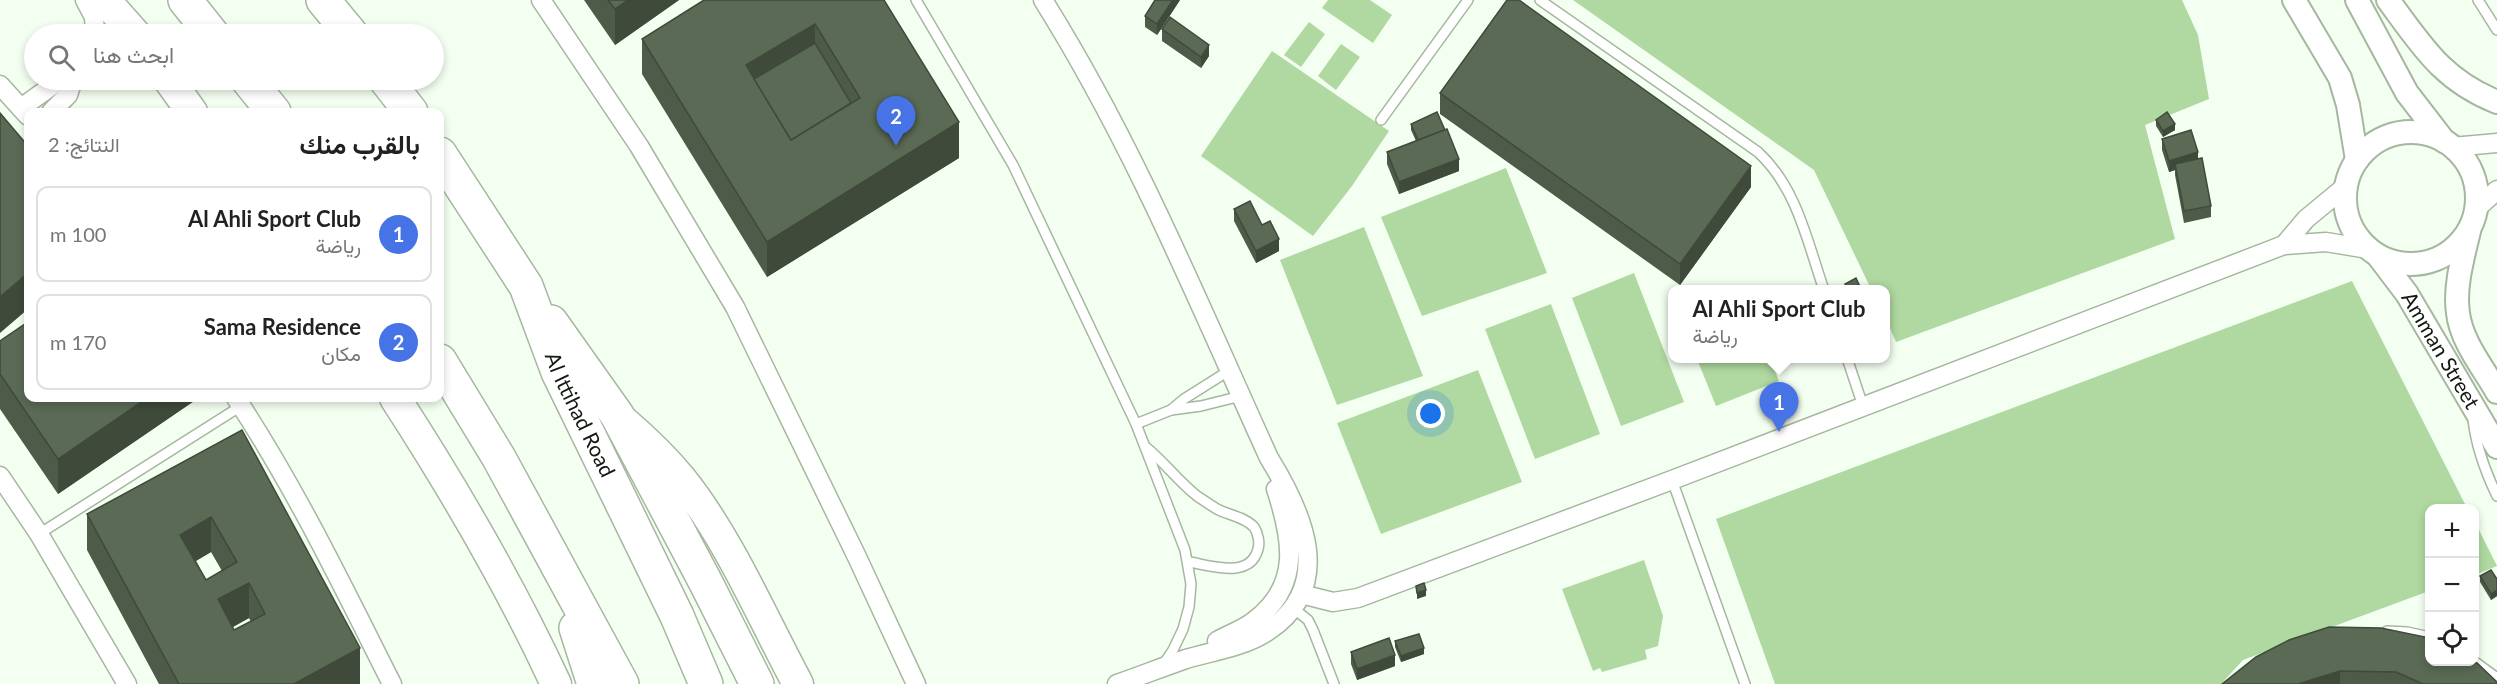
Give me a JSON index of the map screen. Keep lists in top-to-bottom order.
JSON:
{
  "streets": {
    "highway": ["Al Ittihad Road"],
    "street": ["Amman Street"]
  },
  "page": {
    "search": "ابحث هنا",
    "pins": ["2", "1"],
    "heading": ["بالقرب منك", "النتائج: 2"],
    "list": [
      {
        "mark": "1",
        "name": "Al Ahli Sport Club",
        "note": "رياضة",
        "value": "100 m"
      },
      {
        "mark": "2",
        "name": "Sama Residence",
        "note": "مكان",
        "value": "170 m"
      }
    ],
    "popup": ["Al Ahli Sport Club", "رياضة"],
    "map_buttons": ["+", "−"]
  }
}
